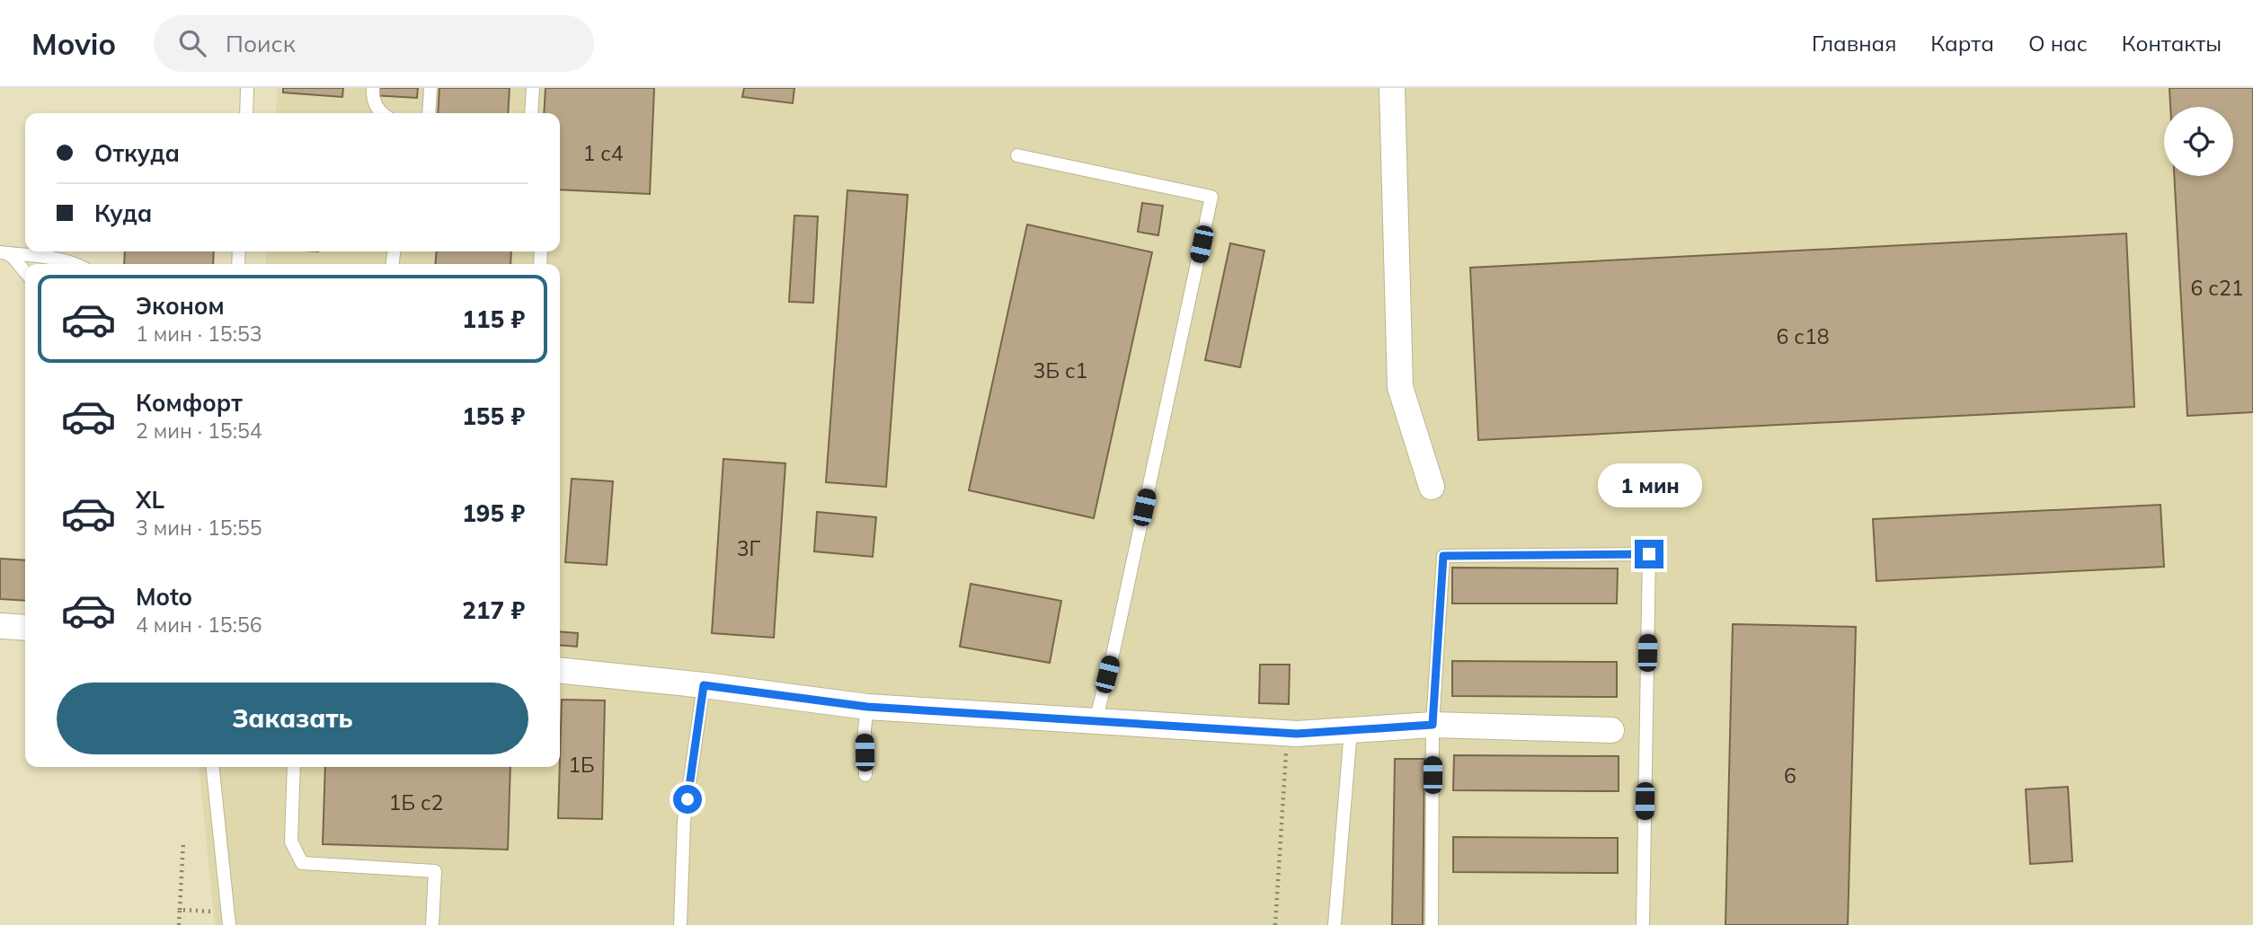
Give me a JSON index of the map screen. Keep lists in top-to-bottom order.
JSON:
{
  "house_numbers": [
    "1 с4",
    "6 с21",
    "6 с18",
    "3Б с1",
    "3Г",
    "1Б",
    "6",
    "1Б с2"
  ],
  "page": {
    "header": "Movio",
    "search": "Поиск",
    "nav": [
      "Главная",
      "Карта",
      "О нас",
      "Контакты"
    ],
    "banner": ["Откуда", "Куда"],
    "list": [
      {
        "name": "Эконом",
        "note": "1 мин · 15:53",
        "value": "115 ₽"
      },
      {
        "name": "Комфорт",
        "note": "2 мин · 15:54",
        "value": "155 ₽"
      },
      {
        "name": "XL",
        "note": "3 мин · 15:55",
        "value": "195 ₽"
      },
      {
        "name": "Moto",
        "note": "4 мин · 15:56",
        "value": "217 ₽"
      }
    ],
    "bubble": "1 мин",
    "buttons": "Заказать"
  }
}
